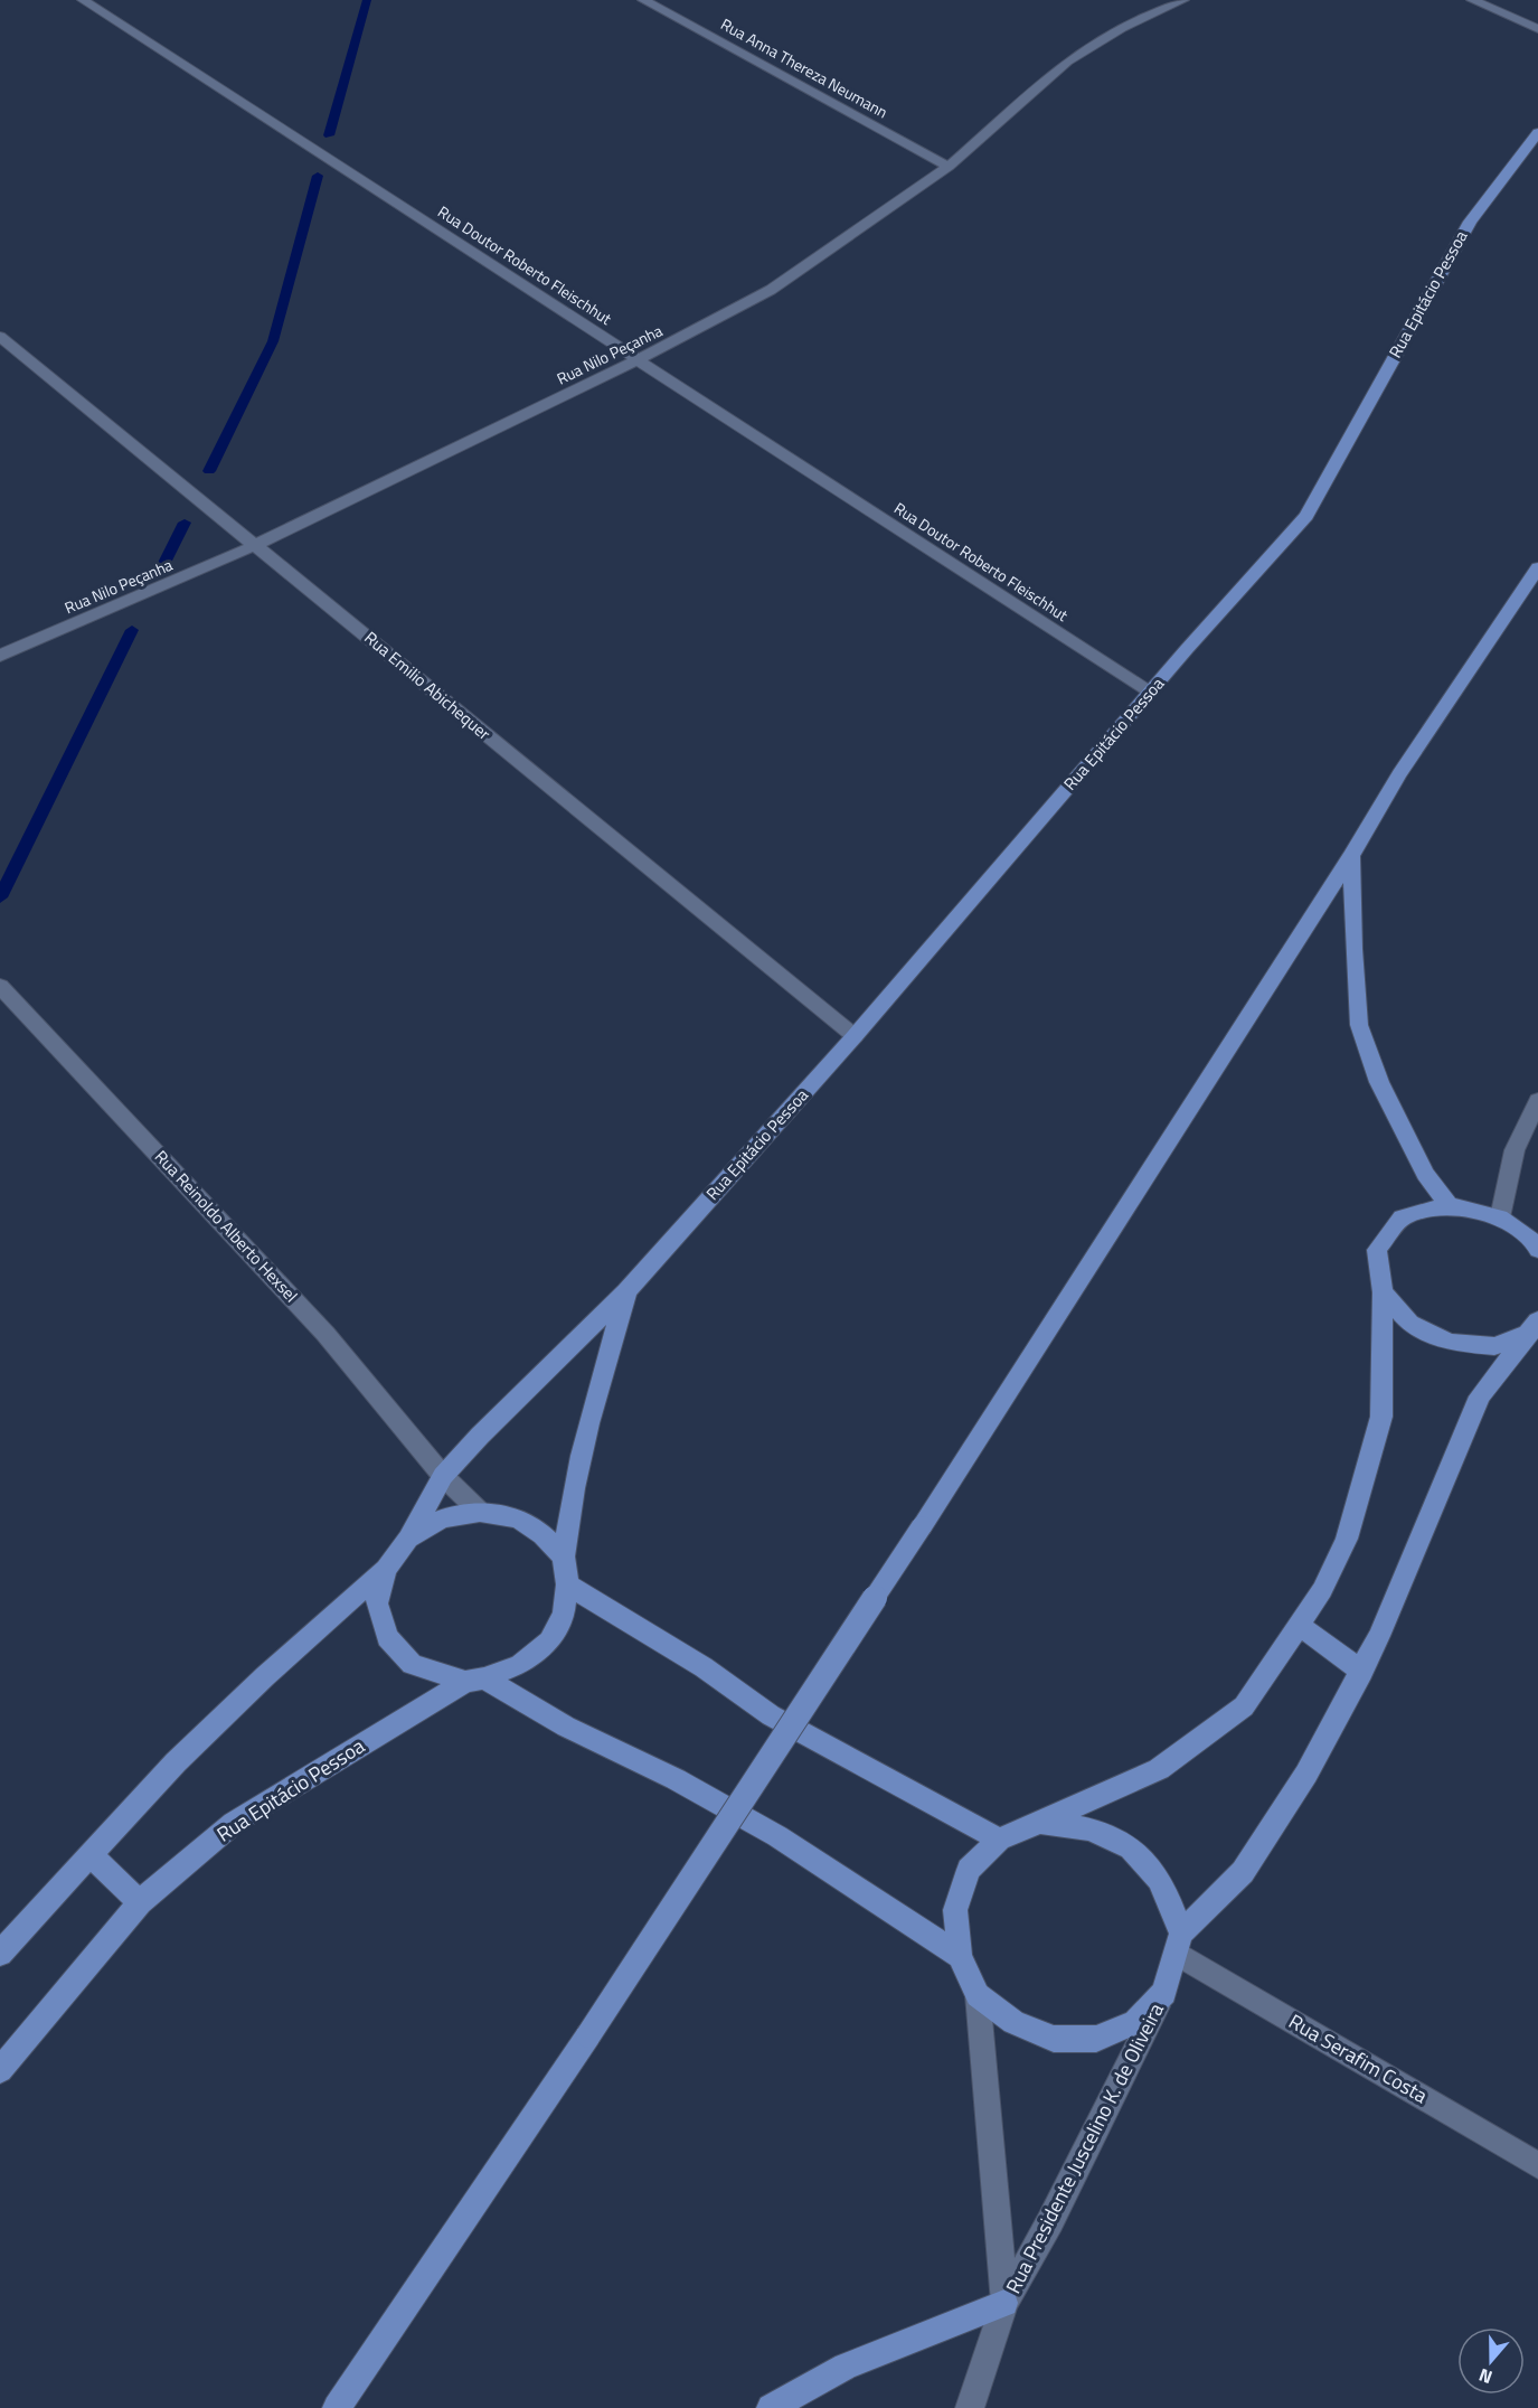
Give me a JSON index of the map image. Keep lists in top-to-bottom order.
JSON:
{
  "streets": {
    "main road": ["Rua Epitácio Pessoa"],
    "street": [
      "Rua Anna Thereza Neumann",
      "Rua Doutor Roberto Fleischhut",
      "Rua Nilo Peçanha",
      "Rua Emilio Abichequer",
      "Rua Reinoldo Alberto Hexsel",
      "Rua Serafim Costa",
      "Rua Presidente Juscelino K. de Oliveira"
    ]
  },
  "crossings": [
    ["Rua Anna Thereza Neumann", "Rua Nilo Peçanha"],
    ["Rua Doutor Roberto Fleischhut", "Rua Epitácio Pessoa"],
    ["Rua Doutor Roberto Fleischhut", "Rua Nilo Peçanha"],
    ["Rua Epitácio Pessoa", "Rua Emilio Abichequer"],
    ["Rua Epitácio Pessoa", "Rua Reinoldo Alberto Hexsel"],
    ["Rua Nilo Peçanha", "Rua Emilio Abichequer"],
    ["Rua Serafim Costa", "Rua Presidente Juscelino K. de Oliveira"]
  ],
  "north": "bottom"
}
